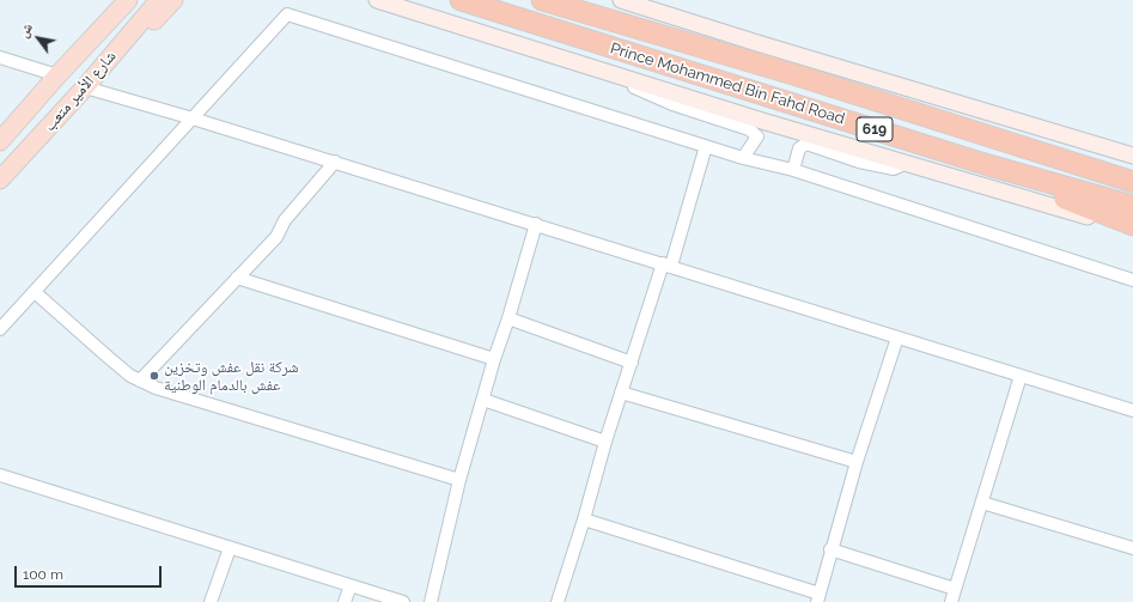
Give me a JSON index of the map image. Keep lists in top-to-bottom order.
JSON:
{
  "streets": {
    "highway": ["Prince Mohammed Bin Fahd Road", "619"],
    "main road": ["شارع الأمير متعب"]
  },
  "places": ["شركة نقل عفش وتخزين عفش بالدمام الوطنية"],
  "scale_bar": "100 m",
  "north": "top left"
}
